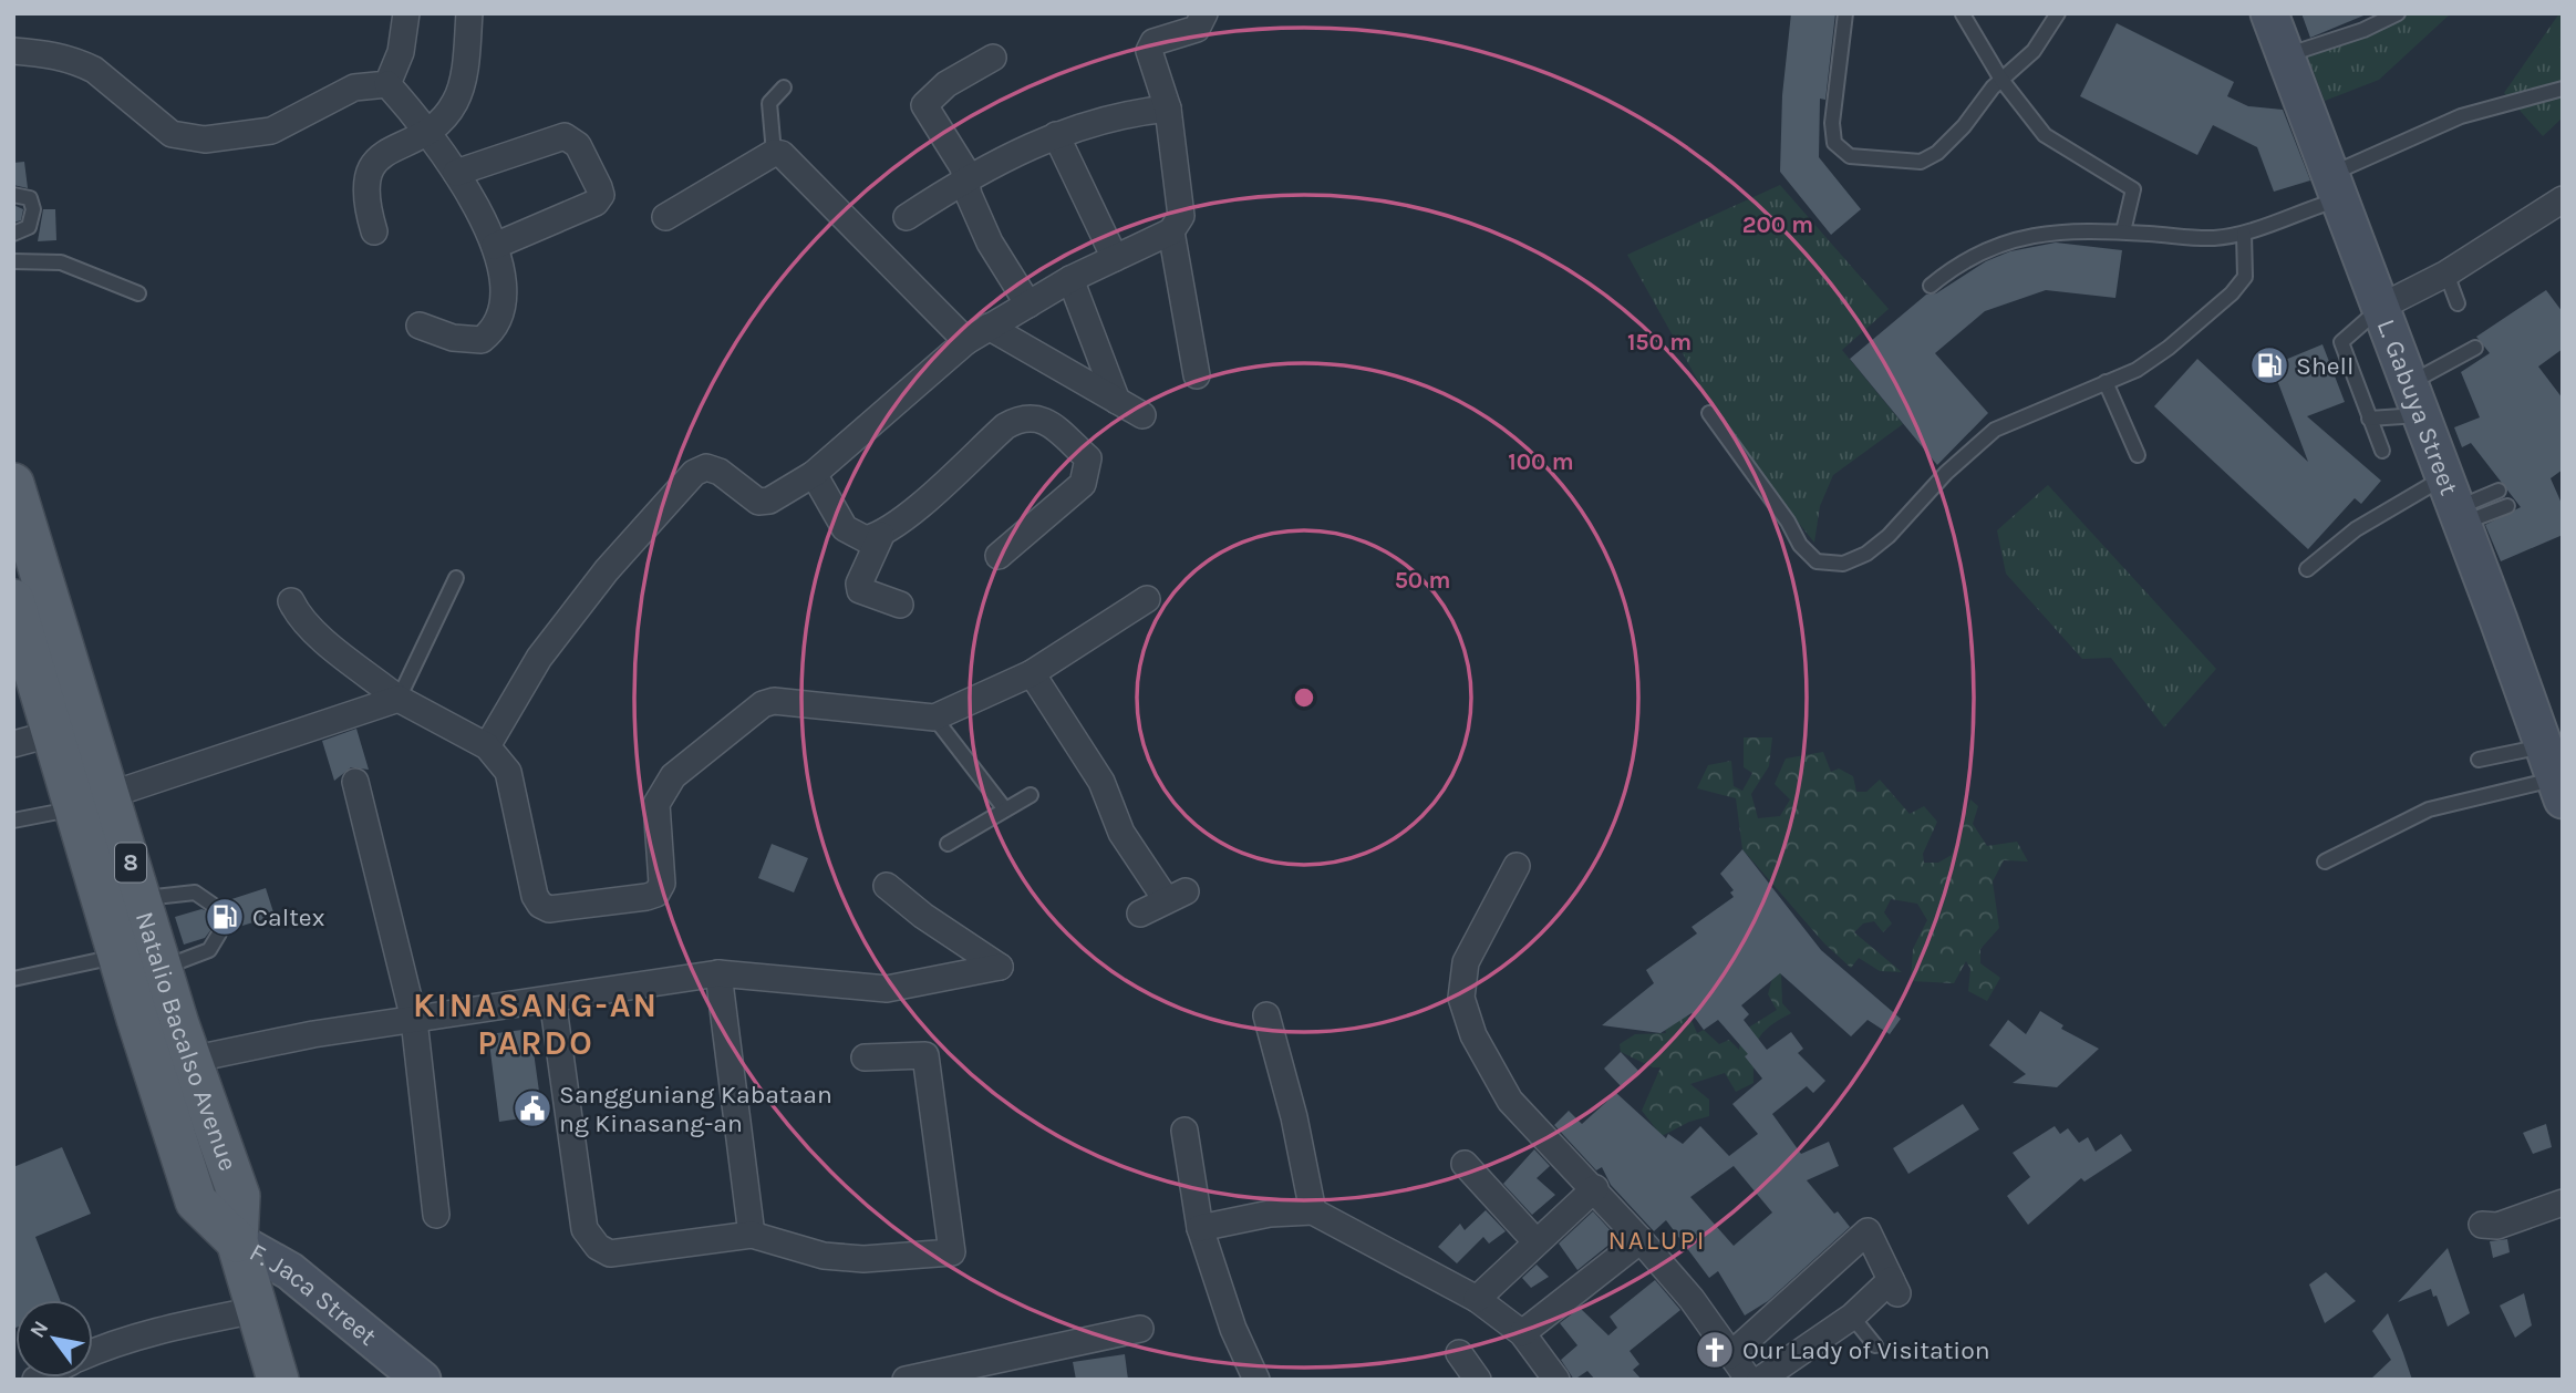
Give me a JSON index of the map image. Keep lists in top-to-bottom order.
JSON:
{
  "streets": {
    "main road": ["8", "Natalio Bacalso Avenue"],
    "street": ["L. Gabuya Street", "F. Jaca Street"]
  },
  "crossings": [
    ["Natalio Bacalso Avenue", "F. Jaca Street"]
  ],
  "districts": ["KINASANG-AN PARDO", "NALUPI"],
  "places": {
    "fuel station": ["Shell", "Caltex"],
    "public building": ["Sangguniang Kabataan ng Kinasang-an"],
    "church": ["Our Lady of Visitation"]
  },
  "north": "top left",
  "rings": [
    "200 m",
    "150 m",
    "100 m",
    "50 m"
  ]
}
